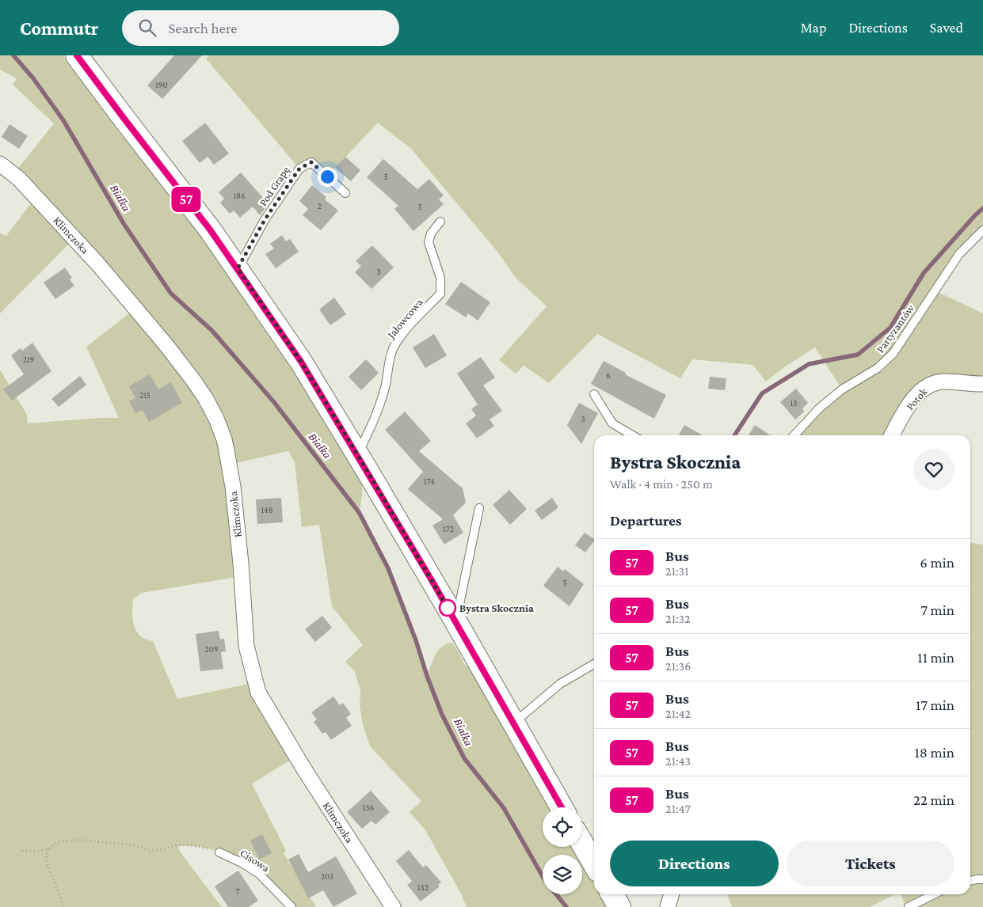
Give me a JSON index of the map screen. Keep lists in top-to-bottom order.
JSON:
{
  "streets": {
    "street": ["Klimczoka", "Potok"],
    "lane": [
      "Pod Grapę",
      "Jałowcowa",
      "Partyzantów",
      "Cisowa"
    ]
  },
  "water": ["Białka"],
  "places": ["Bystra Skocznia"],
  "lines": ["bus line 57"],
  "house_numbers": [
    "190",
    "5",
    "186",
    "2",
    "5",
    "3",
    "219",
    "6",
    "215",
    "13",
    "3",
    "174",
    "148",
    "172",
    "5",
    "209",
    "136",
    "203",
    "132",
    "7"
  ],
  "page": {
    "header": "Commutr",
    "search": "Search here",
    "nav": ["Map", "Directions", "Saved"],
    "on_map": "57",
    "heading": [
      ["Bystra Skocznia", "Walk · 4 min · 250 m"],
      "Departures"
    ],
    "list": [
      {
        "mark": "57",
        "name": "Bus",
        "note": "21:31",
        "value": "6 min"
      },
      {
        "mark": "57",
        "name": "Bus",
        "note": "21:32",
        "value": "7 min"
      },
      {
        "mark": "57",
        "name": "Bus",
        "note": "21:36",
        "value": "11 min"
      },
      {
        "mark": "57",
        "name": "Bus",
        "note": "21:42",
        "value": "17 min"
      },
      {
        "mark": "57",
        "name": "Bus",
        "note": "21:43",
        "value": "18 min"
      },
      {
        "mark": "57",
        "name": "Bus",
        "note": "21:47",
        "value": "22 min"
      }
    ],
    "buttons": ["Directions", "Tickets"]
  }
}
